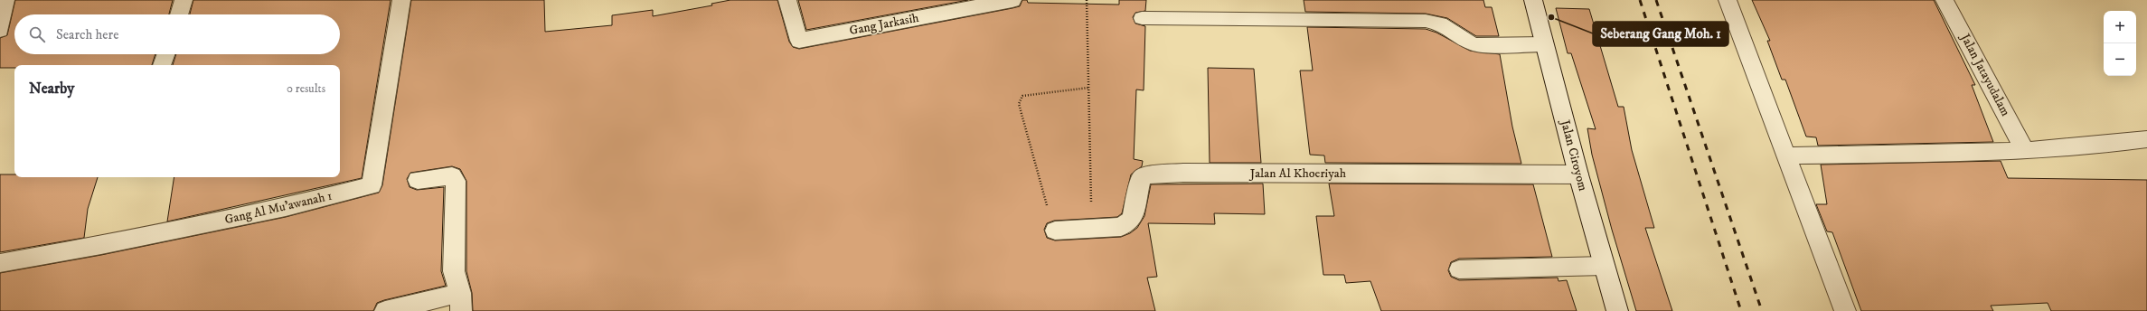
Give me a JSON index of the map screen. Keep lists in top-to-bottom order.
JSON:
{
  "streets": {
    "street": [
      "Gang Jarkasih",
      "Jalan Jatayudalam",
      "Jalan Ciroyom",
      "Jalan Al Khoeriyah",
      "Gang Al Mu'awanah 1"
    ]
  },
  "crossings": [
    ["Jalan Ciroyom", "Jalan Al Khoeriyah"]
  ],
  "places": ["Seberang Gang Moh. 1"],
  "page": {
    "map_buttons": ["+", "−"],
    "search": "Search here",
    "heading": ["Nearby", "0 results"]
  }
}
